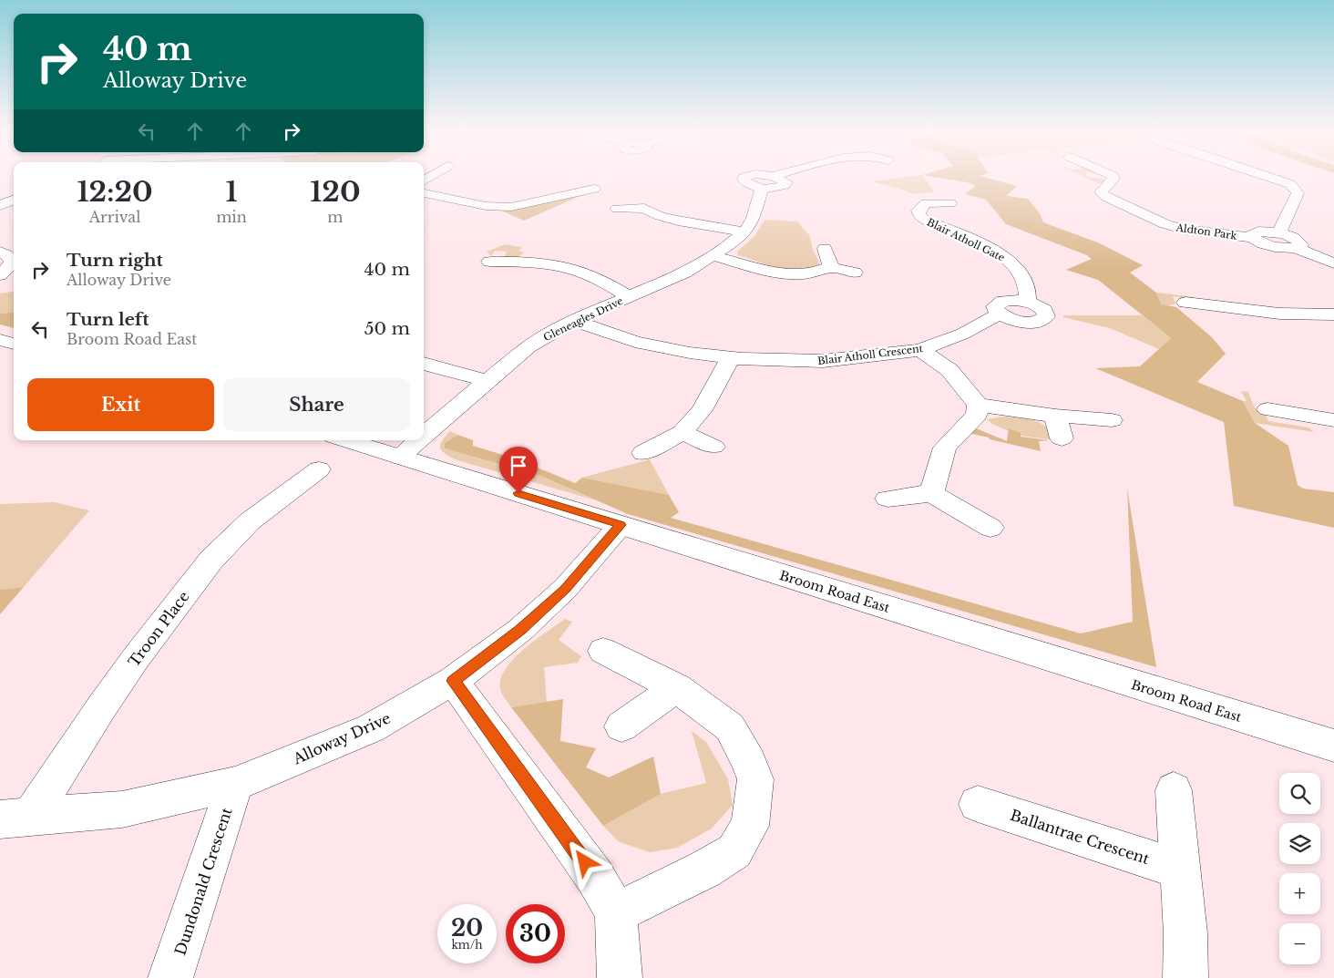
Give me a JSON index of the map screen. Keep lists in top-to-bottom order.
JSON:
{
  "streets": {
    "street": [
      "Aldton Park",
      "Blair Atholl Gate",
      "Gleneagles Drive",
      "Blair Atholl Crescent",
      "Broom Road East",
      "Troon Place",
      "Alloway Drive",
      "Ballantrae Crescent",
      "Dundonald Crescent"
    ]
  },
  "crossings": [
    ["Gleneagles Drive", "Blair Atholl Crescent"],
    ["Gleneagles Drive", "Broom Road East"],
    ["Broom Road East", "Alloway Drive"],
    ["Troon Place", "Alloway Drive"],
    ["Alloway Drive", "Dundonald Crescent"]
  ],
  "page": {
    "turn": ["40 m", "Alloway Drive"],
    "eta": [
      "12:20",
      "Arrival",
      "1",
      "min",
      "120",
      "m"
    ],
    "list": [
      {
        "name": "Turn right",
        "note": "Alloway Drive",
        "value": "40 m"
      },
      {
        "name": "Turn left",
        "note": "Broom Road East",
        "value": "50 m"
      }
    ],
    "buttons": ["Exit", "Share"],
    "map_buttons": ["+", "−"],
    "speed": "20 km/h",
    "limit": "30"
  }
}
